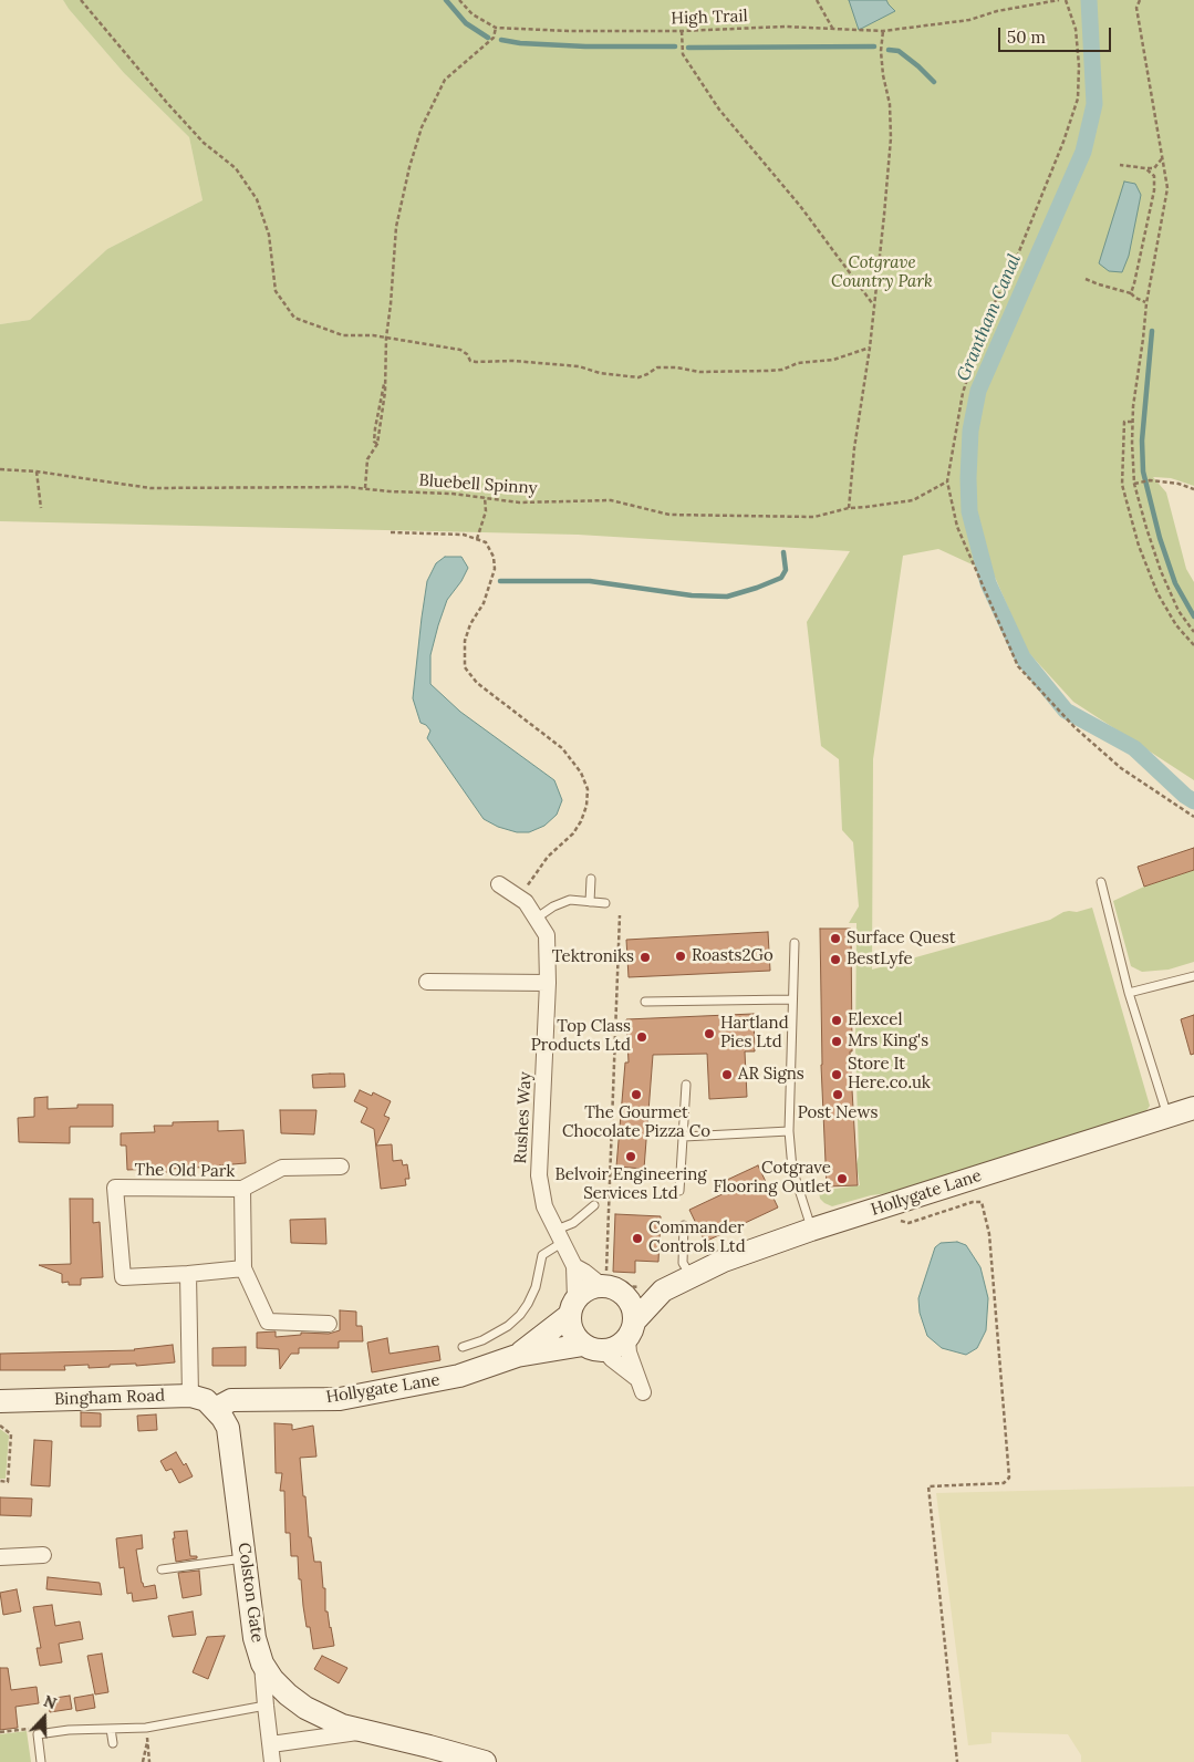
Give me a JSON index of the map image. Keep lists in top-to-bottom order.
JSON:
{
  "streets": {
    "street": [
      "Rushes Way",
      "The Old Park",
      "Hollygate Lane",
      "Bingham Road",
      "Colston Gate"
    ],
    "path": ["High Trail", "Bluebell Spinny"]
  },
  "crossings": [
    ["Hollygate Lane", "Bingham Road"],
    ["Hollygate Lane", "Colston Gate"],
    ["Bingham Road", "Colston Gate"]
  ],
  "water": ["Grantham Canal"],
  "parks": ["Cotgrave Country Park"],
  "places": [
    "Surface Quest",
    "Roasts2Go",
    "Tektroniks",
    "BestLyfe",
    "Elexcel",
    "Hartland Pies Ltd",
    "Top Class Products Ltd",
    "Mrs King's",
    "AR Signs",
    "Store It Here.co.uk",
    "The Gourmet Chocolate Pizza Co",
    "Post News",
    "Belvoir Engineering Services Ltd",
    "Cotgrave Flooring Outlet",
    "Commander Controls Ltd"
  ],
  "scale_bar": "50 m",
  "north": "top"
}
